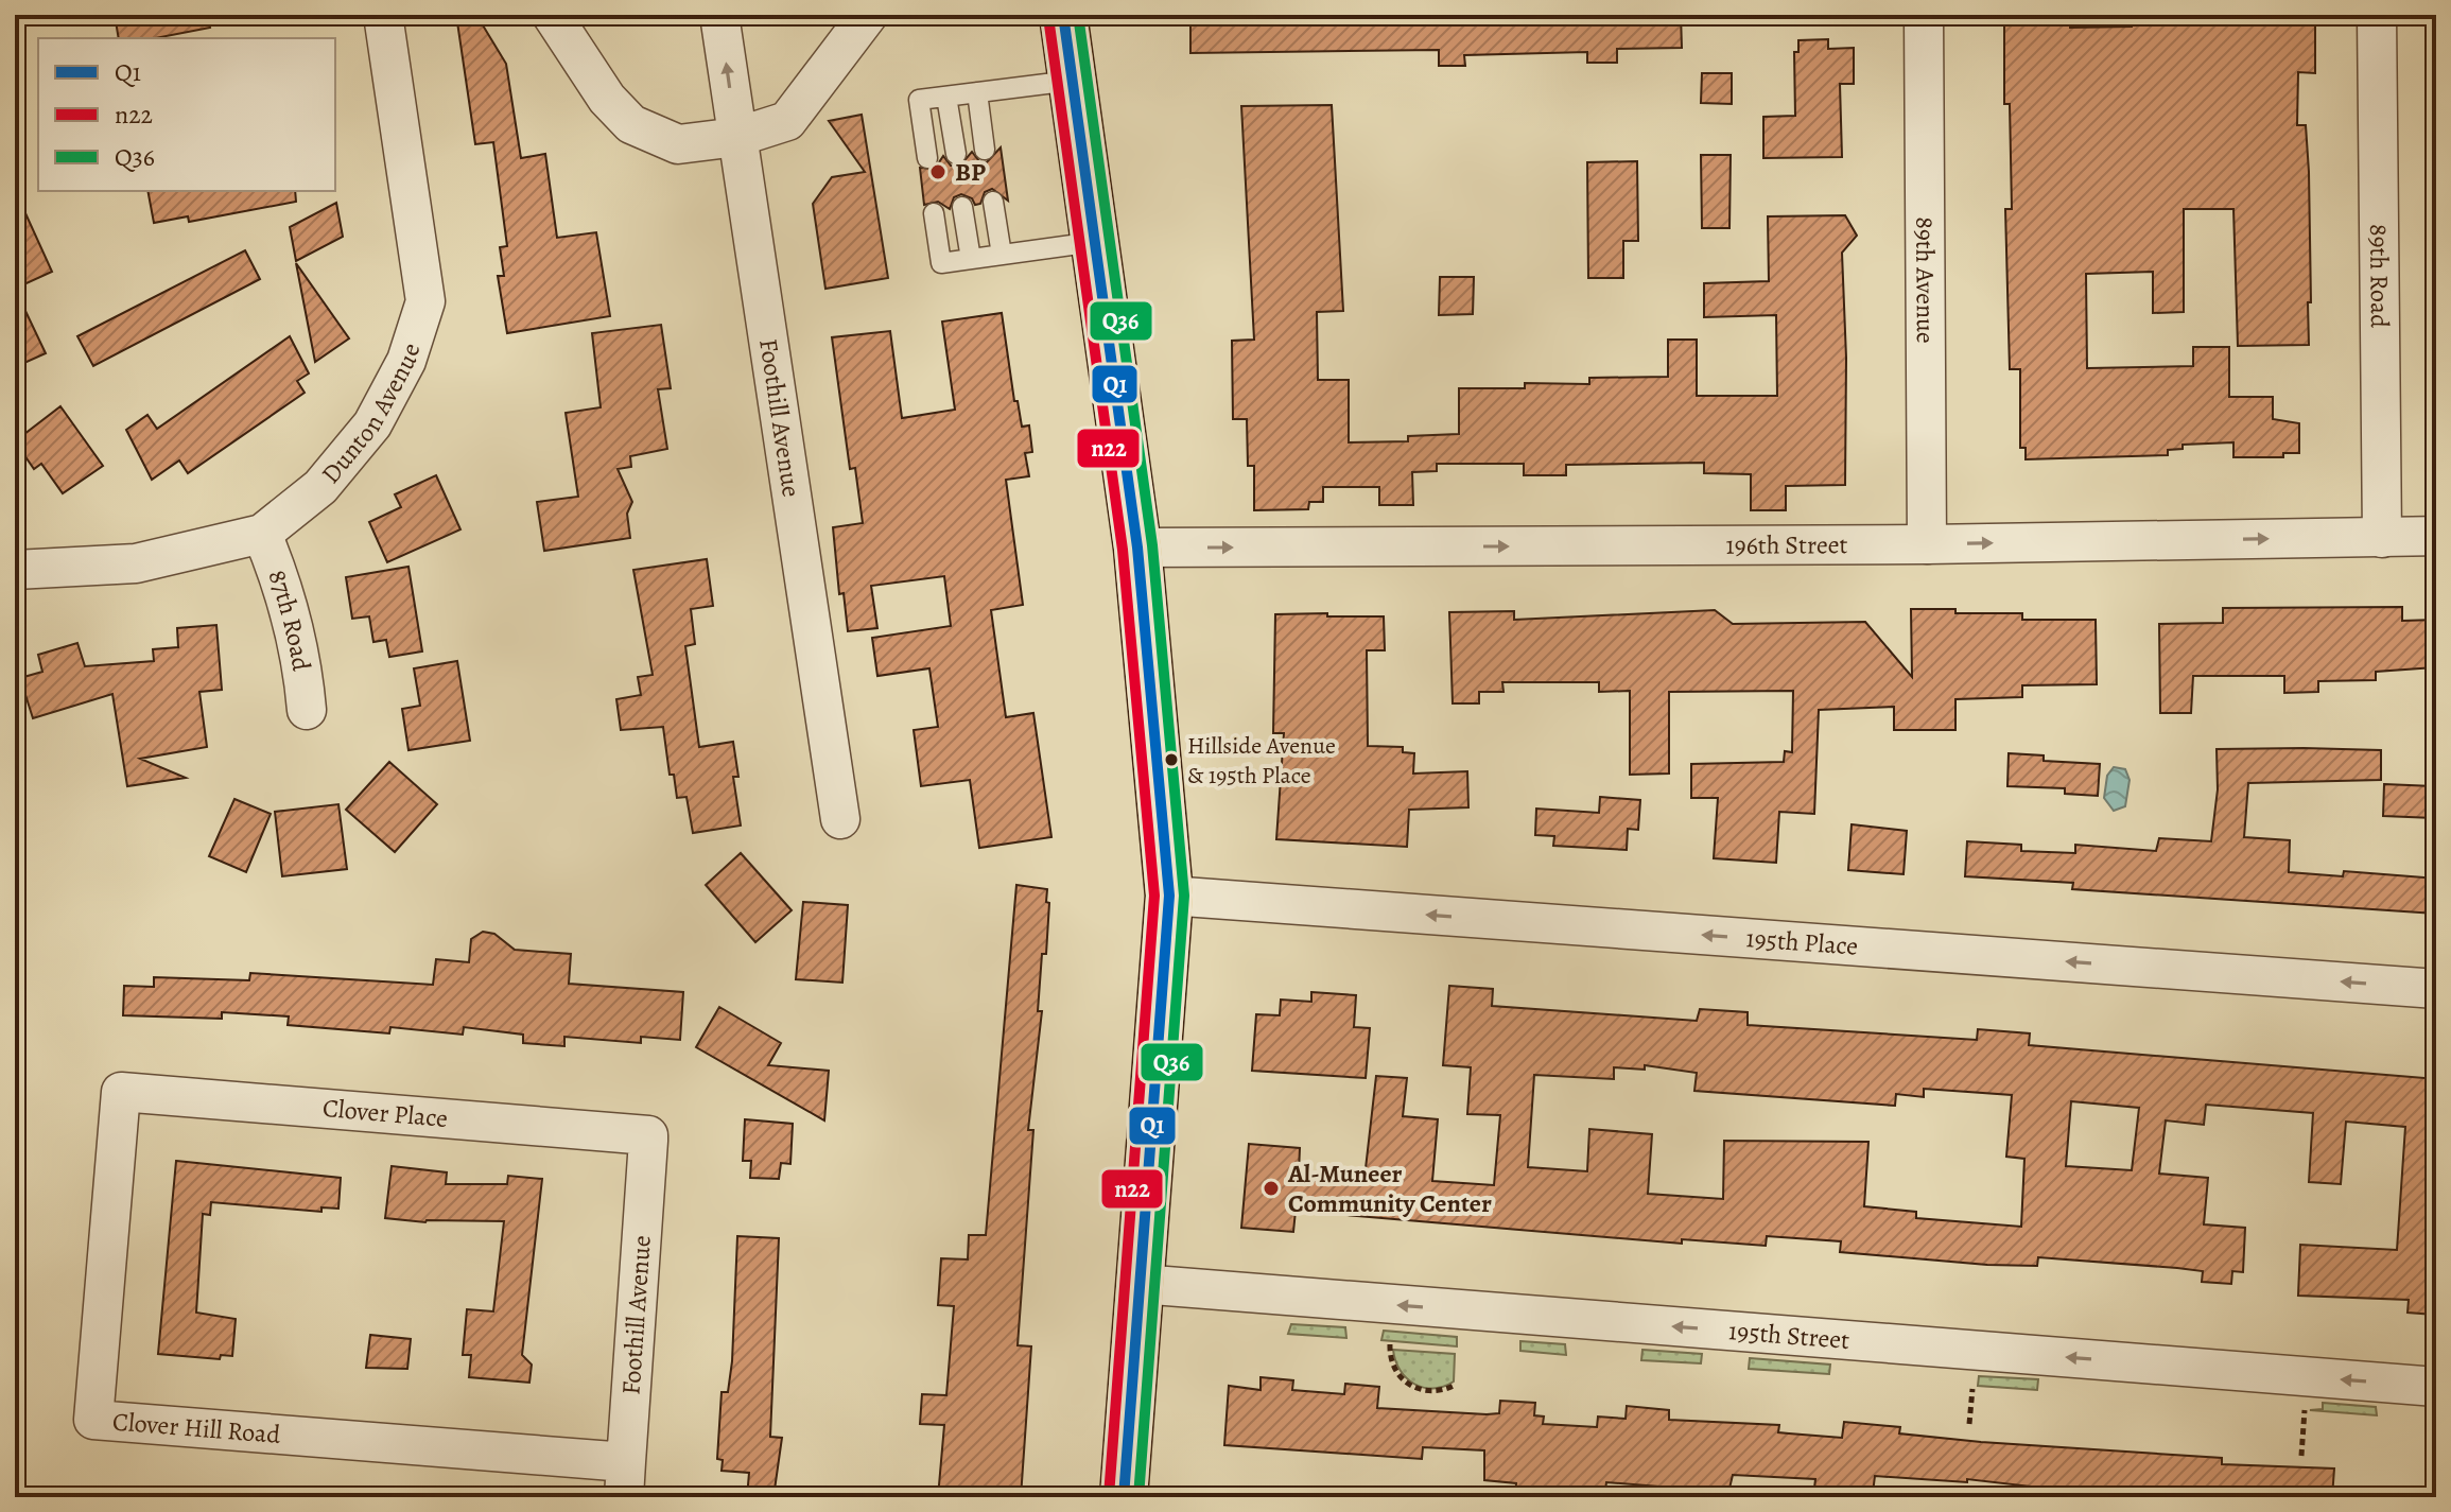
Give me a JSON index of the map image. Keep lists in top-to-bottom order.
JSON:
{
  "streets": {
    "street": [
      "89th Road",
      "89th Avenue",
      "Dunton Avenue",
      "Foothill Avenue",
      "196th Street",
      "87th Road",
      "195th Place",
      "Clover Place",
      "195th Street",
      "Clover Hill Road"
    ]
  },
  "crossings": [
    ["89th Road", "196th Street"],
    ["89th Avenue", "196th Street"],
    ["Dunton Avenue", "87th Road"],
    ["Foothill Avenue", "Clover Place"],
    ["Foothill Avenue", "Clover Hill Road"],
    ["Clover Place", "Clover Hill Road"]
  ],
  "one_way": ["196th Street", "195th Place", "195th Street"],
  "places": ["BP", "Hillside Avenue & 195th Place", "Al-Muneer Community Center"],
  "lines": ["transit line Q1", "transit line Q36", "transit line n22"],
  "legend": ["Q1", "n22", "Q36"]
}
